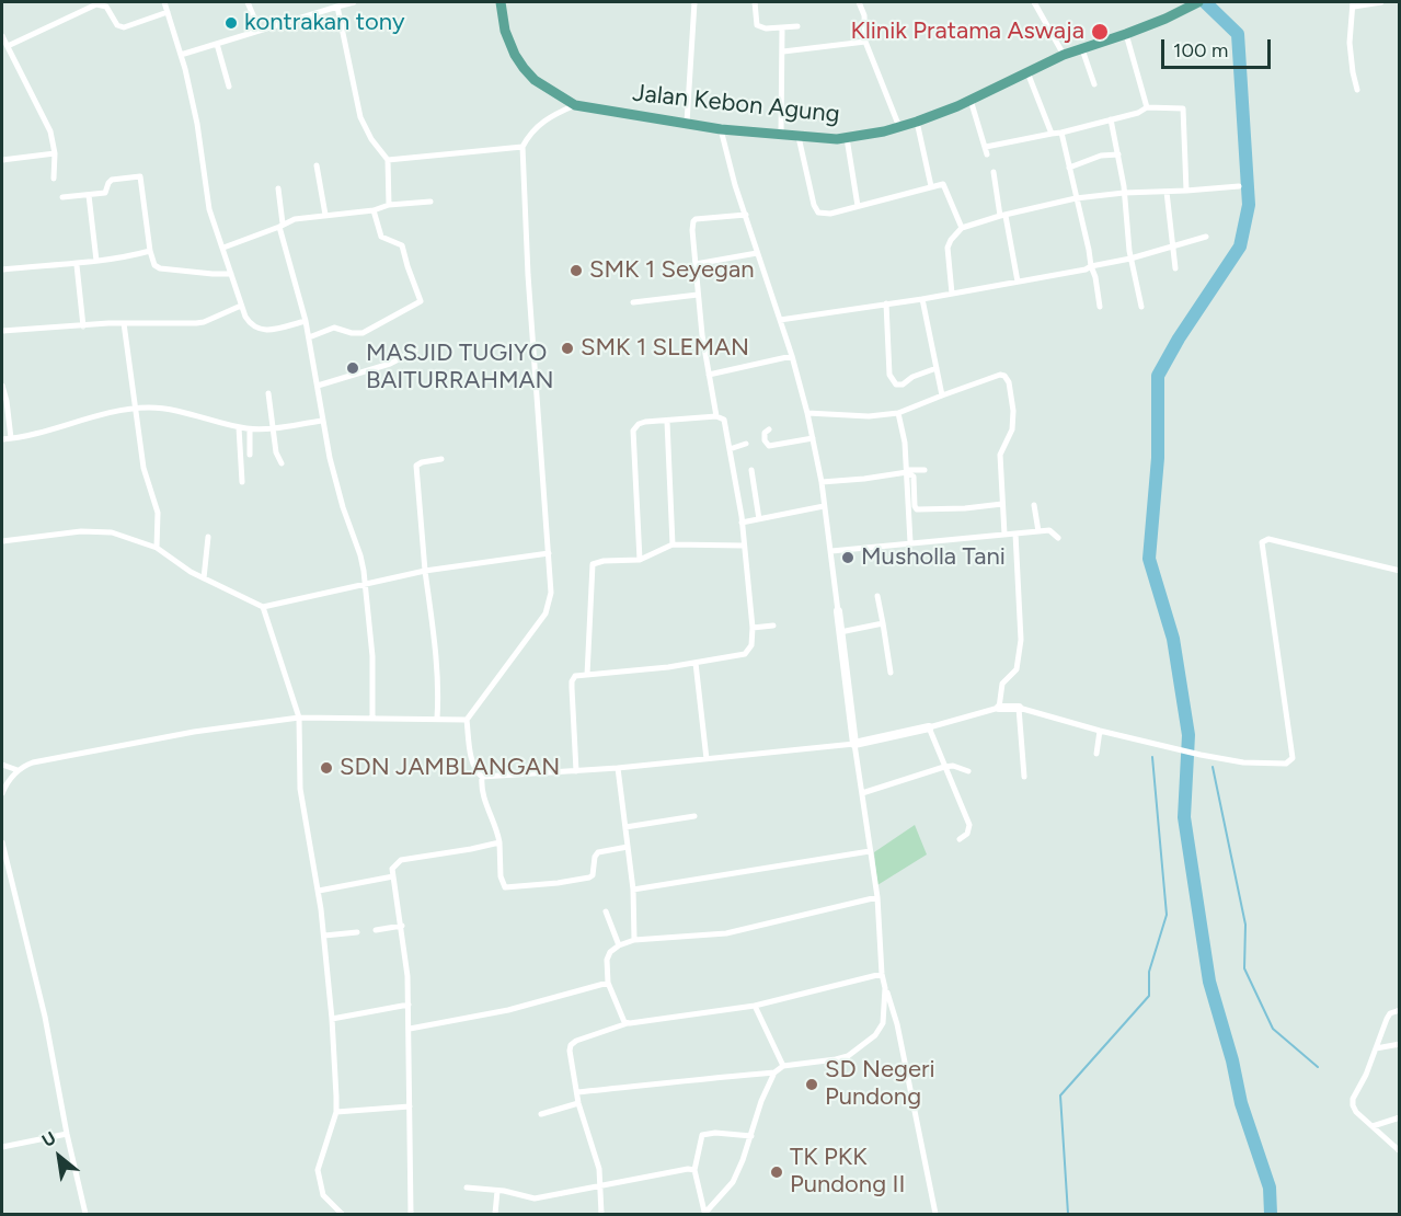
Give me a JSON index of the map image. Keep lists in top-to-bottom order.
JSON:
{
  "streets": {
    "main road": ["Jalan Kebon Agung"]
  },
  "places": [
    "kontrakan tony",
    "Klinik Pratama Aswaja",
    "SMK 1 Seyegan",
    "SMK 1 SLEMAN",
    "MASJID TUGIYO BAITURRAHMAN",
    "Musholla Tani",
    "SDN JAMBLANGAN",
    "SD Negeri Pundong",
    "TK PKK Pundong II"
  ],
  "scale_bar": "100 m",
  "north": "top left"
}
